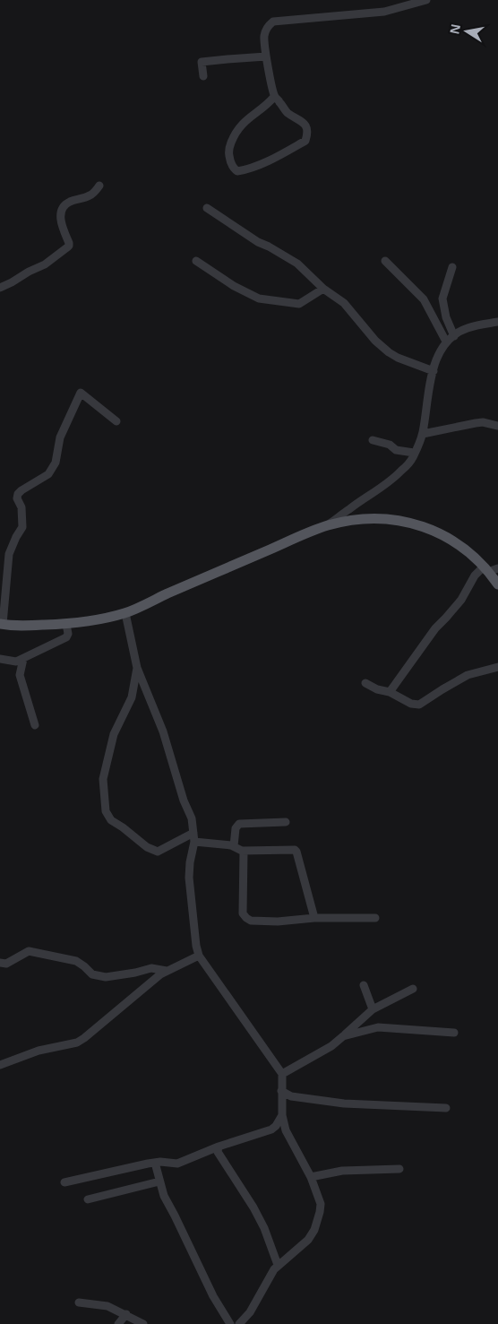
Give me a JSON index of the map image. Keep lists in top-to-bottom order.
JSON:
{
  "north": "left"
}
